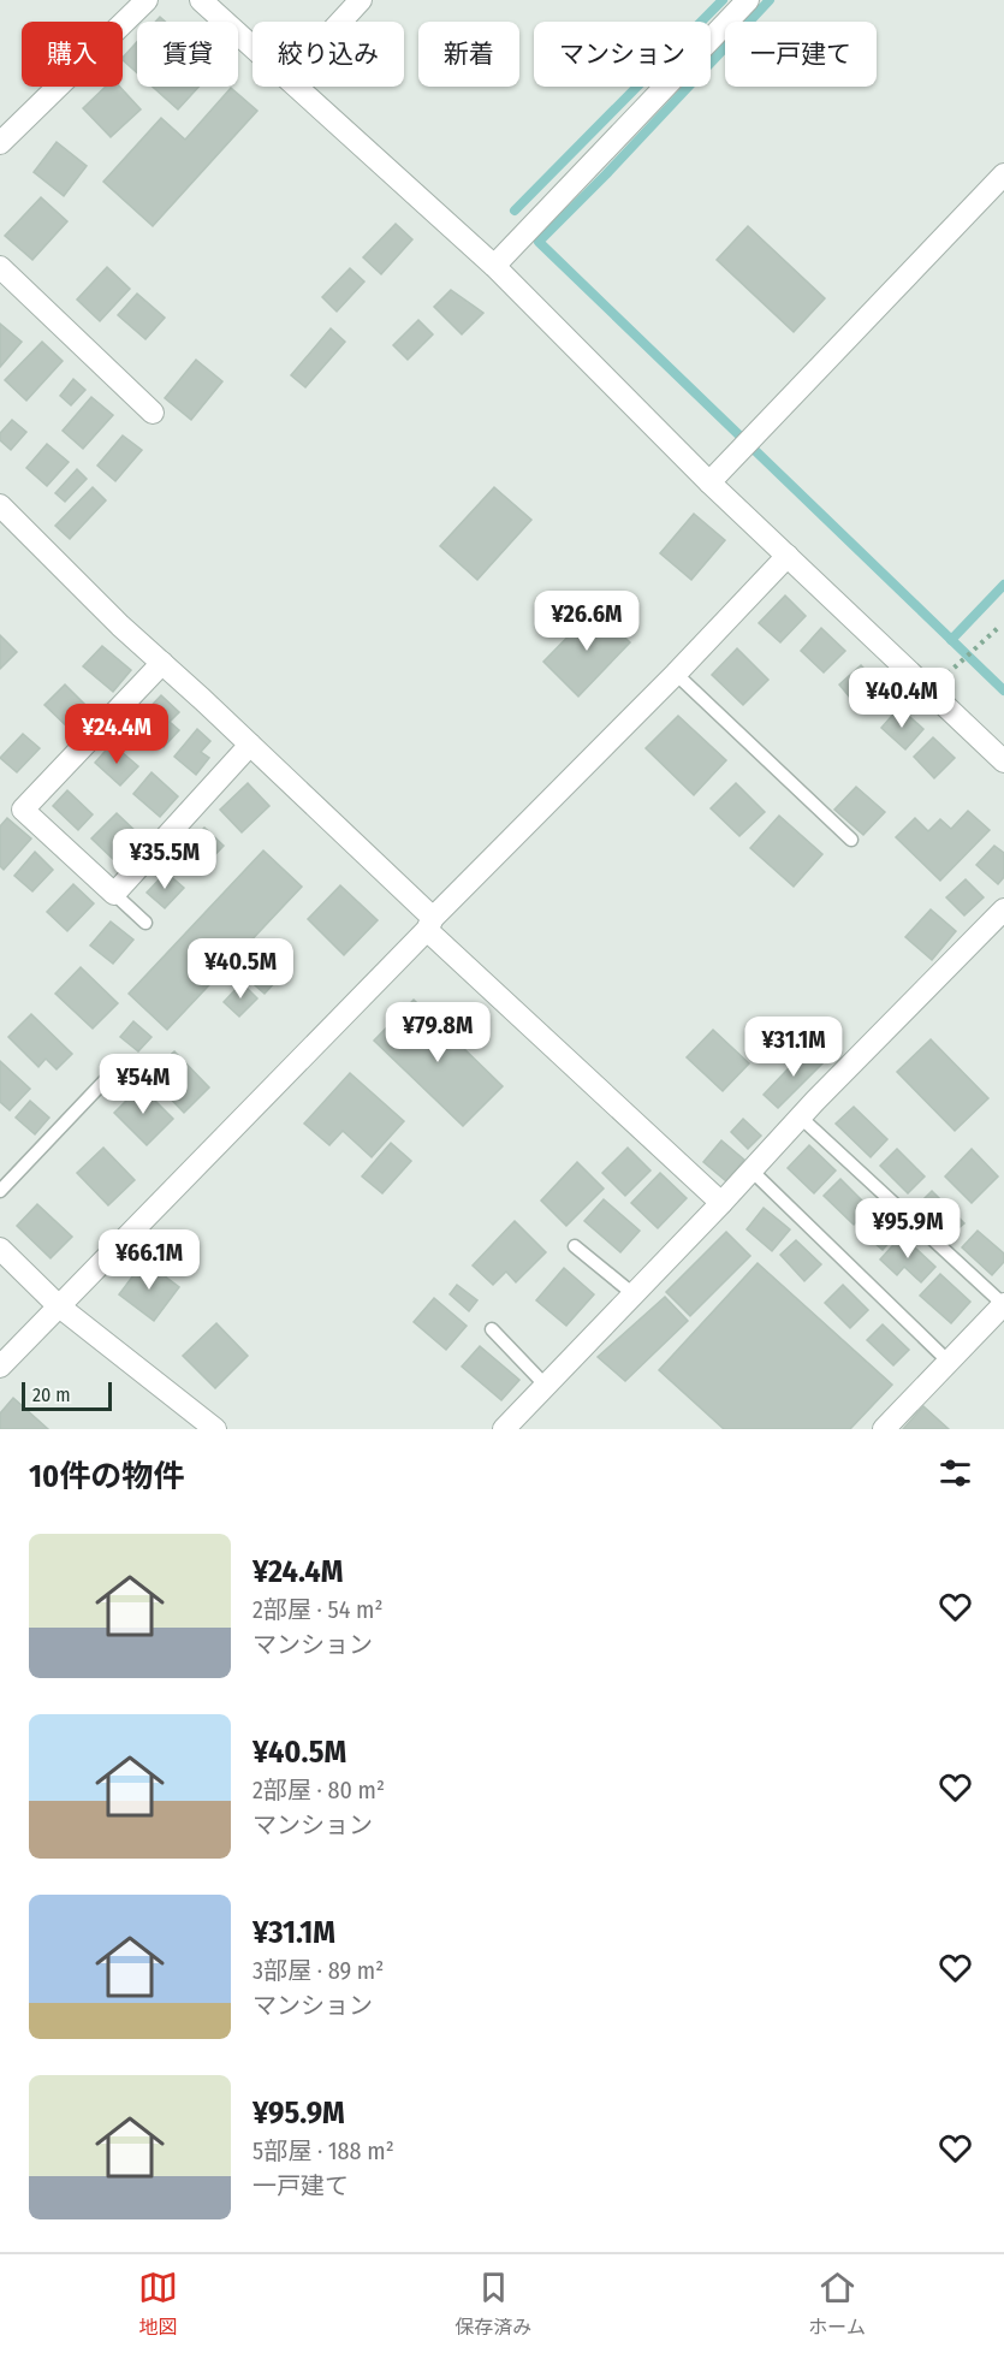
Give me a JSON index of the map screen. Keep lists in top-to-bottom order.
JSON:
{
  "scale_bar": "20 m",
  "page": {
    "chip": [
      "購入",
      "賃貸",
      "絞り込み",
      "新着",
      "マンション",
      "一戸建て"
    ],
    "price": [
      "¥26.6M",
      "¥40.4M",
      "¥24.4M",
      "¥35.5M",
      "¥40.5M",
      "¥79.8M",
      "¥31.1M",
      "¥54M",
      "¥95.9M",
      "¥66.1M"
    ],
    "scale": "20 m",
    "heading": "10件の物件",
    "list": [
      {
        "name": "¥24.4M",
        "note": "2部屋 · 54 m² · マンション"
      },
      {
        "name": "¥40.5M",
        "note": "2部屋 · 80 m² · マンション"
      },
      {
        "name": "¥31.1M",
        "note": "3部屋 · 89 m² · マンション"
      },
      {
        "name": "¥95.9M",
        "note": "5部屋 · 188 m² · 一戸建て"
      }
    ],
    "tabs": ["地図", "保存済み", "ホーム"]
  }
}
